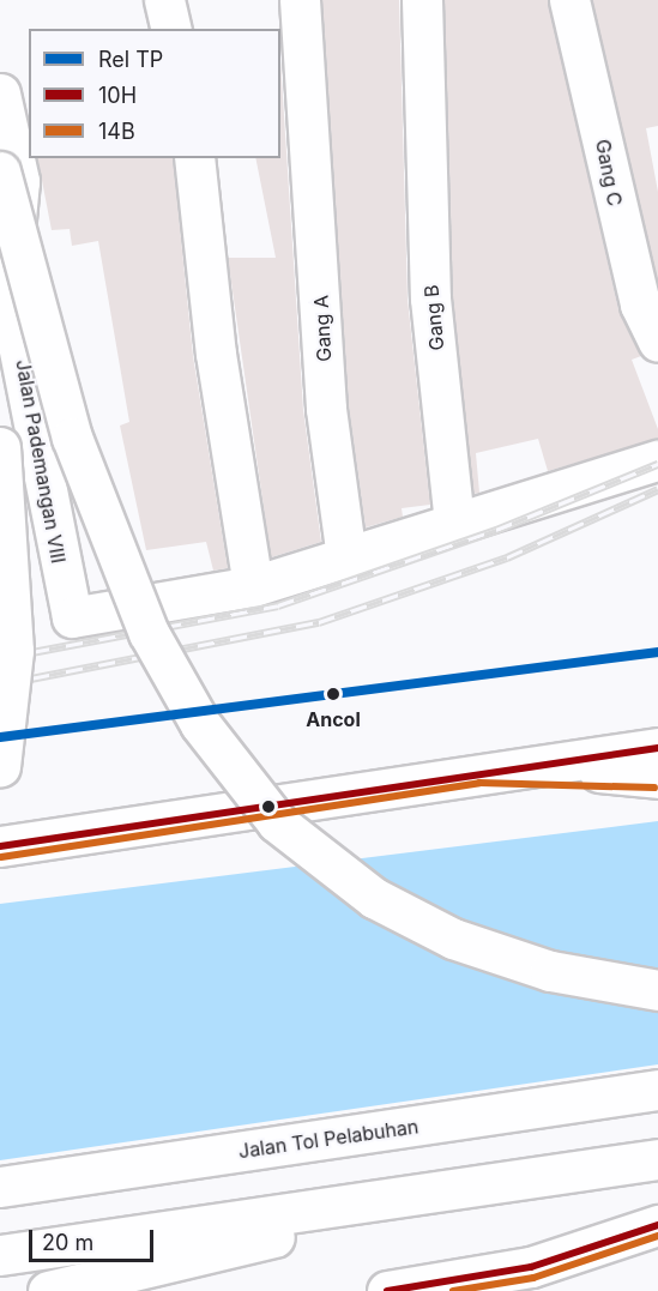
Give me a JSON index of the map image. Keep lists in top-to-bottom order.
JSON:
{
  "streets": {
    "main road": [
      "Gang C",
      "Gang B",
      "Gang A",
      "Jalan Pademangan VIII",
      "Jalan Tol Pelabuhan"
    ]
  },
  "places": ["Ancol"],
  "lines": ["rail line TP", "transit line 10H", "transit line 14B"],
  "legend": ["Rel TP", "10H", "14B"],
  "scale_bar": "20 m"
}
